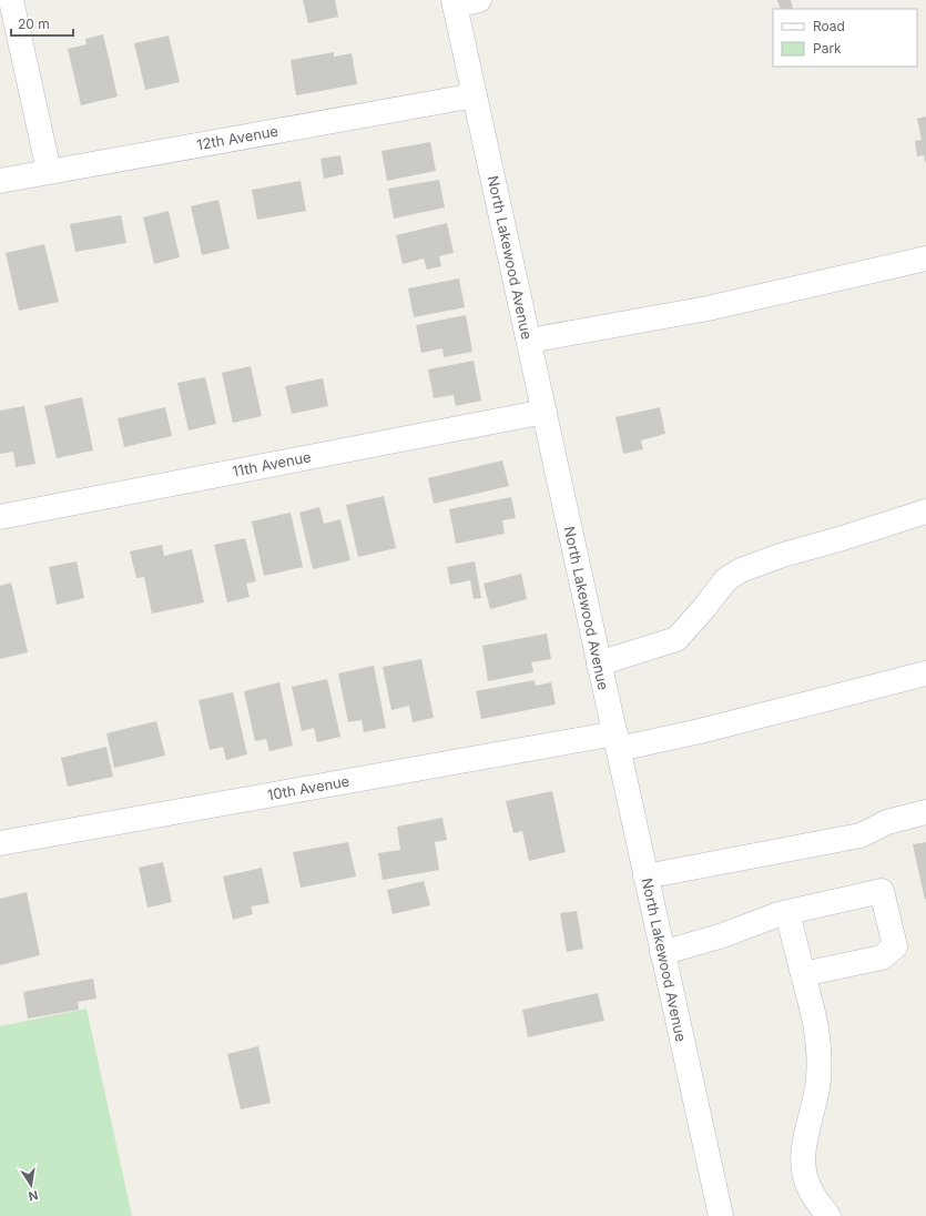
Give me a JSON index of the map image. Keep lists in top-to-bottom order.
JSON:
{
  "streets": {
    "street": [
      "12th Avenue",
      "North Lakewood Avenue",
      "11th Avenue",
      "10th Avenue"
    ]
  },
  "crossings": [
    ["12th Avenue", "North Lakewood Avenue"],
    ["North Lakewood Avenue", "11th Avenue"],
    ["North Lakewood Avenue", "10th Avenue"]
  ],
  "legend": ["Road", "Park"],
  "scale_bar": "20 m",
  "north": "bottom"
}
